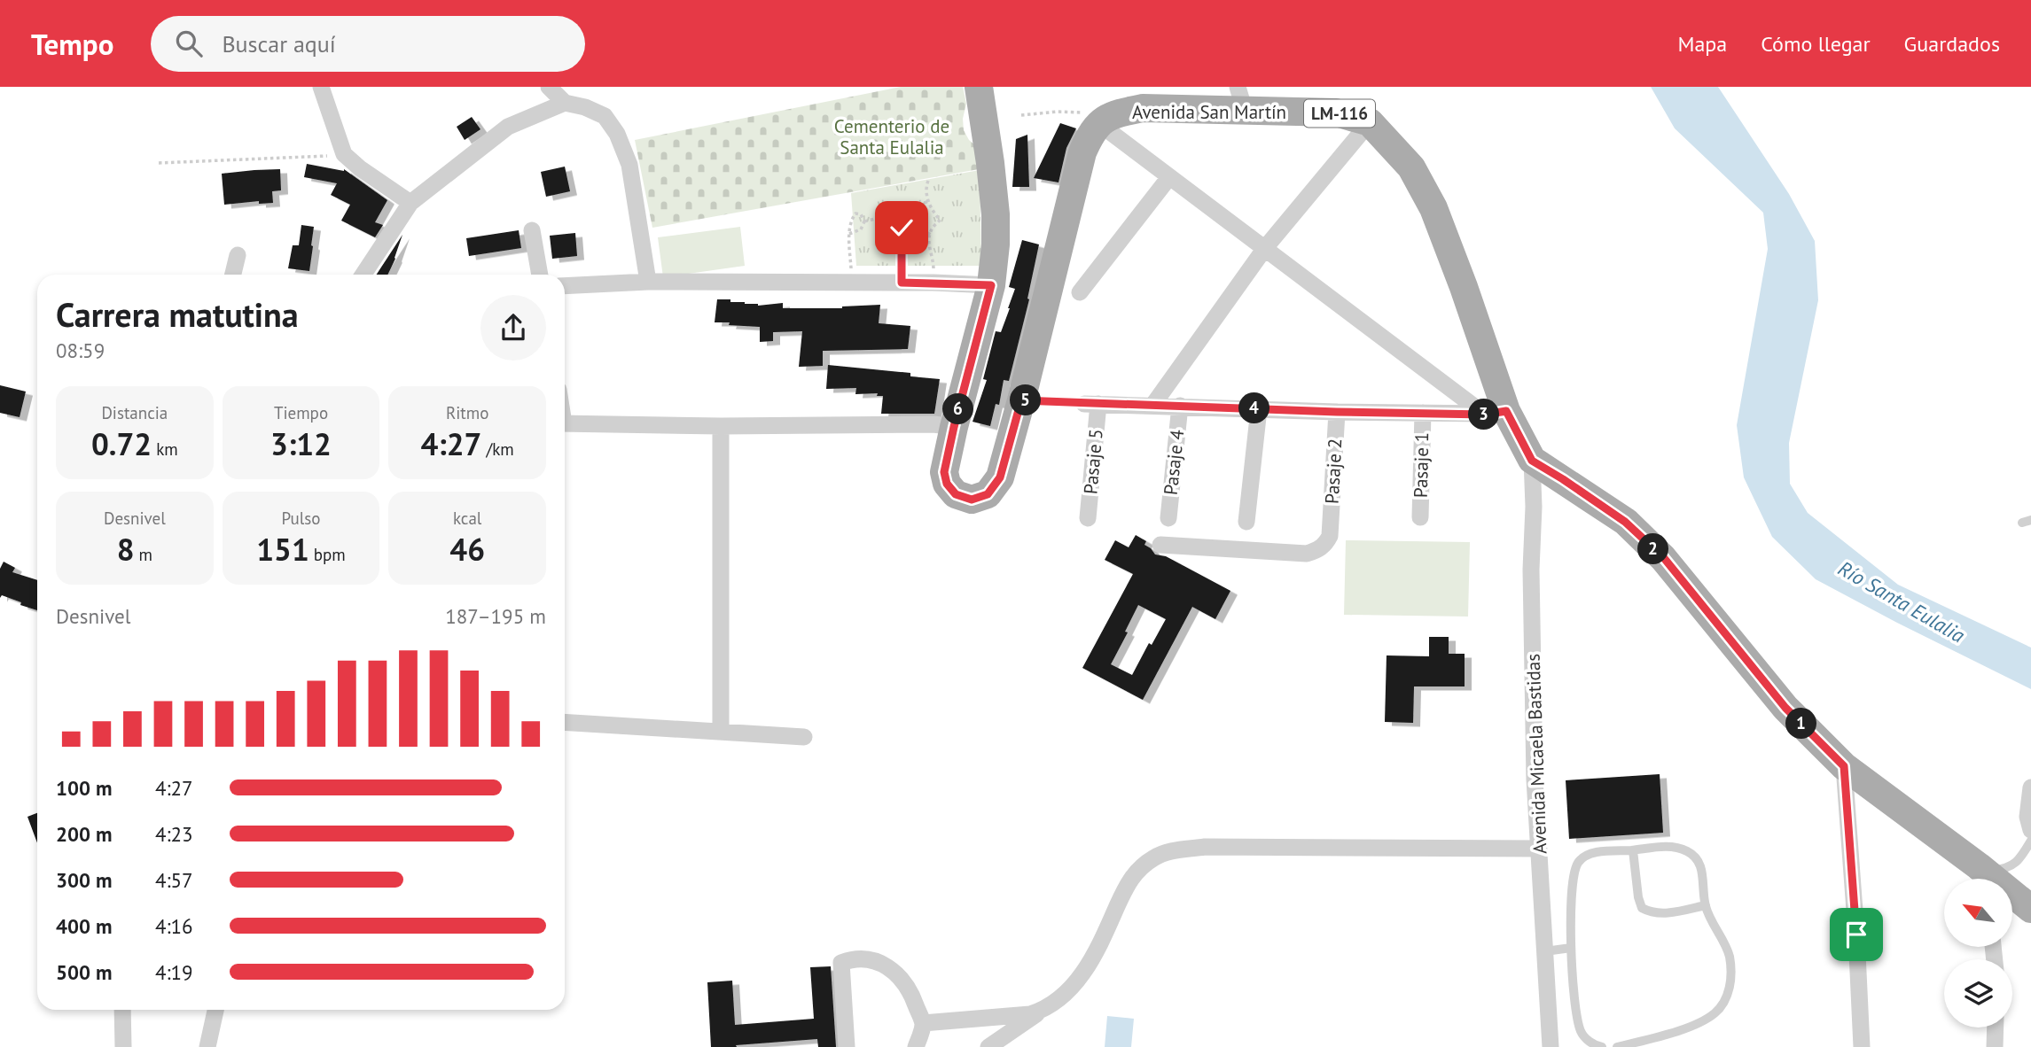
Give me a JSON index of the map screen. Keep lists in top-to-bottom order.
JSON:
{
  "streets": {
    "main road": ["Avenida San Martín", "LM-116"],
    "street": [
      "Pasaje 5",
      "Pasaje 4",
      "Pasaje 1",
      "Pasaje 2",
      "Avenida Micaela Bastidas"
    ]
  },
  "crossings": [
    ["Avenida San Martín", "LM-116"],
    ["LM-116", "Avenida Micaela Bastidas"]
  ],
  "water": ["Río Santa Eulalia"],
  "parks": ["Cementerio de Santa Eulalia"],
  "north": "top left",
  "page": {
    "header": "Tempo",
    "search": "Buscar aquí",
    "nav": ["Mapa", "Cómo llegar", "Guardados"],
    "heading": ["Carrera matutina", "08:59"],
    "stats": [
      ["Distancia", "0.72 km"],
      ["Tiempo", "3:12"],
      ["Ritmo", "4:27 /km"],
      ["Desnivel", "8 m"],
      ["Pulso", "151 bpm"],
      ["kcal", "46"]
    ],
    "pins": [
      "5",
      "4",
      "6",
      "3",
      "2",
      "1"
    ],
    "chart": ["Desnivel", "187–195 m"],
    "list": [
      {
        "name": "100 m",
        "note": "4:27"
      },
      {
        "name": "200 m",
        "note": "4:23"
      },
      {
        "name": "300 m",
        "note": "4:57"
      },
      {
        "name": "400 m",
        "note": "4:16"
      },
      {
        "name": "500 m",
        "note": "4:19"
      }
    ]
  }
}
